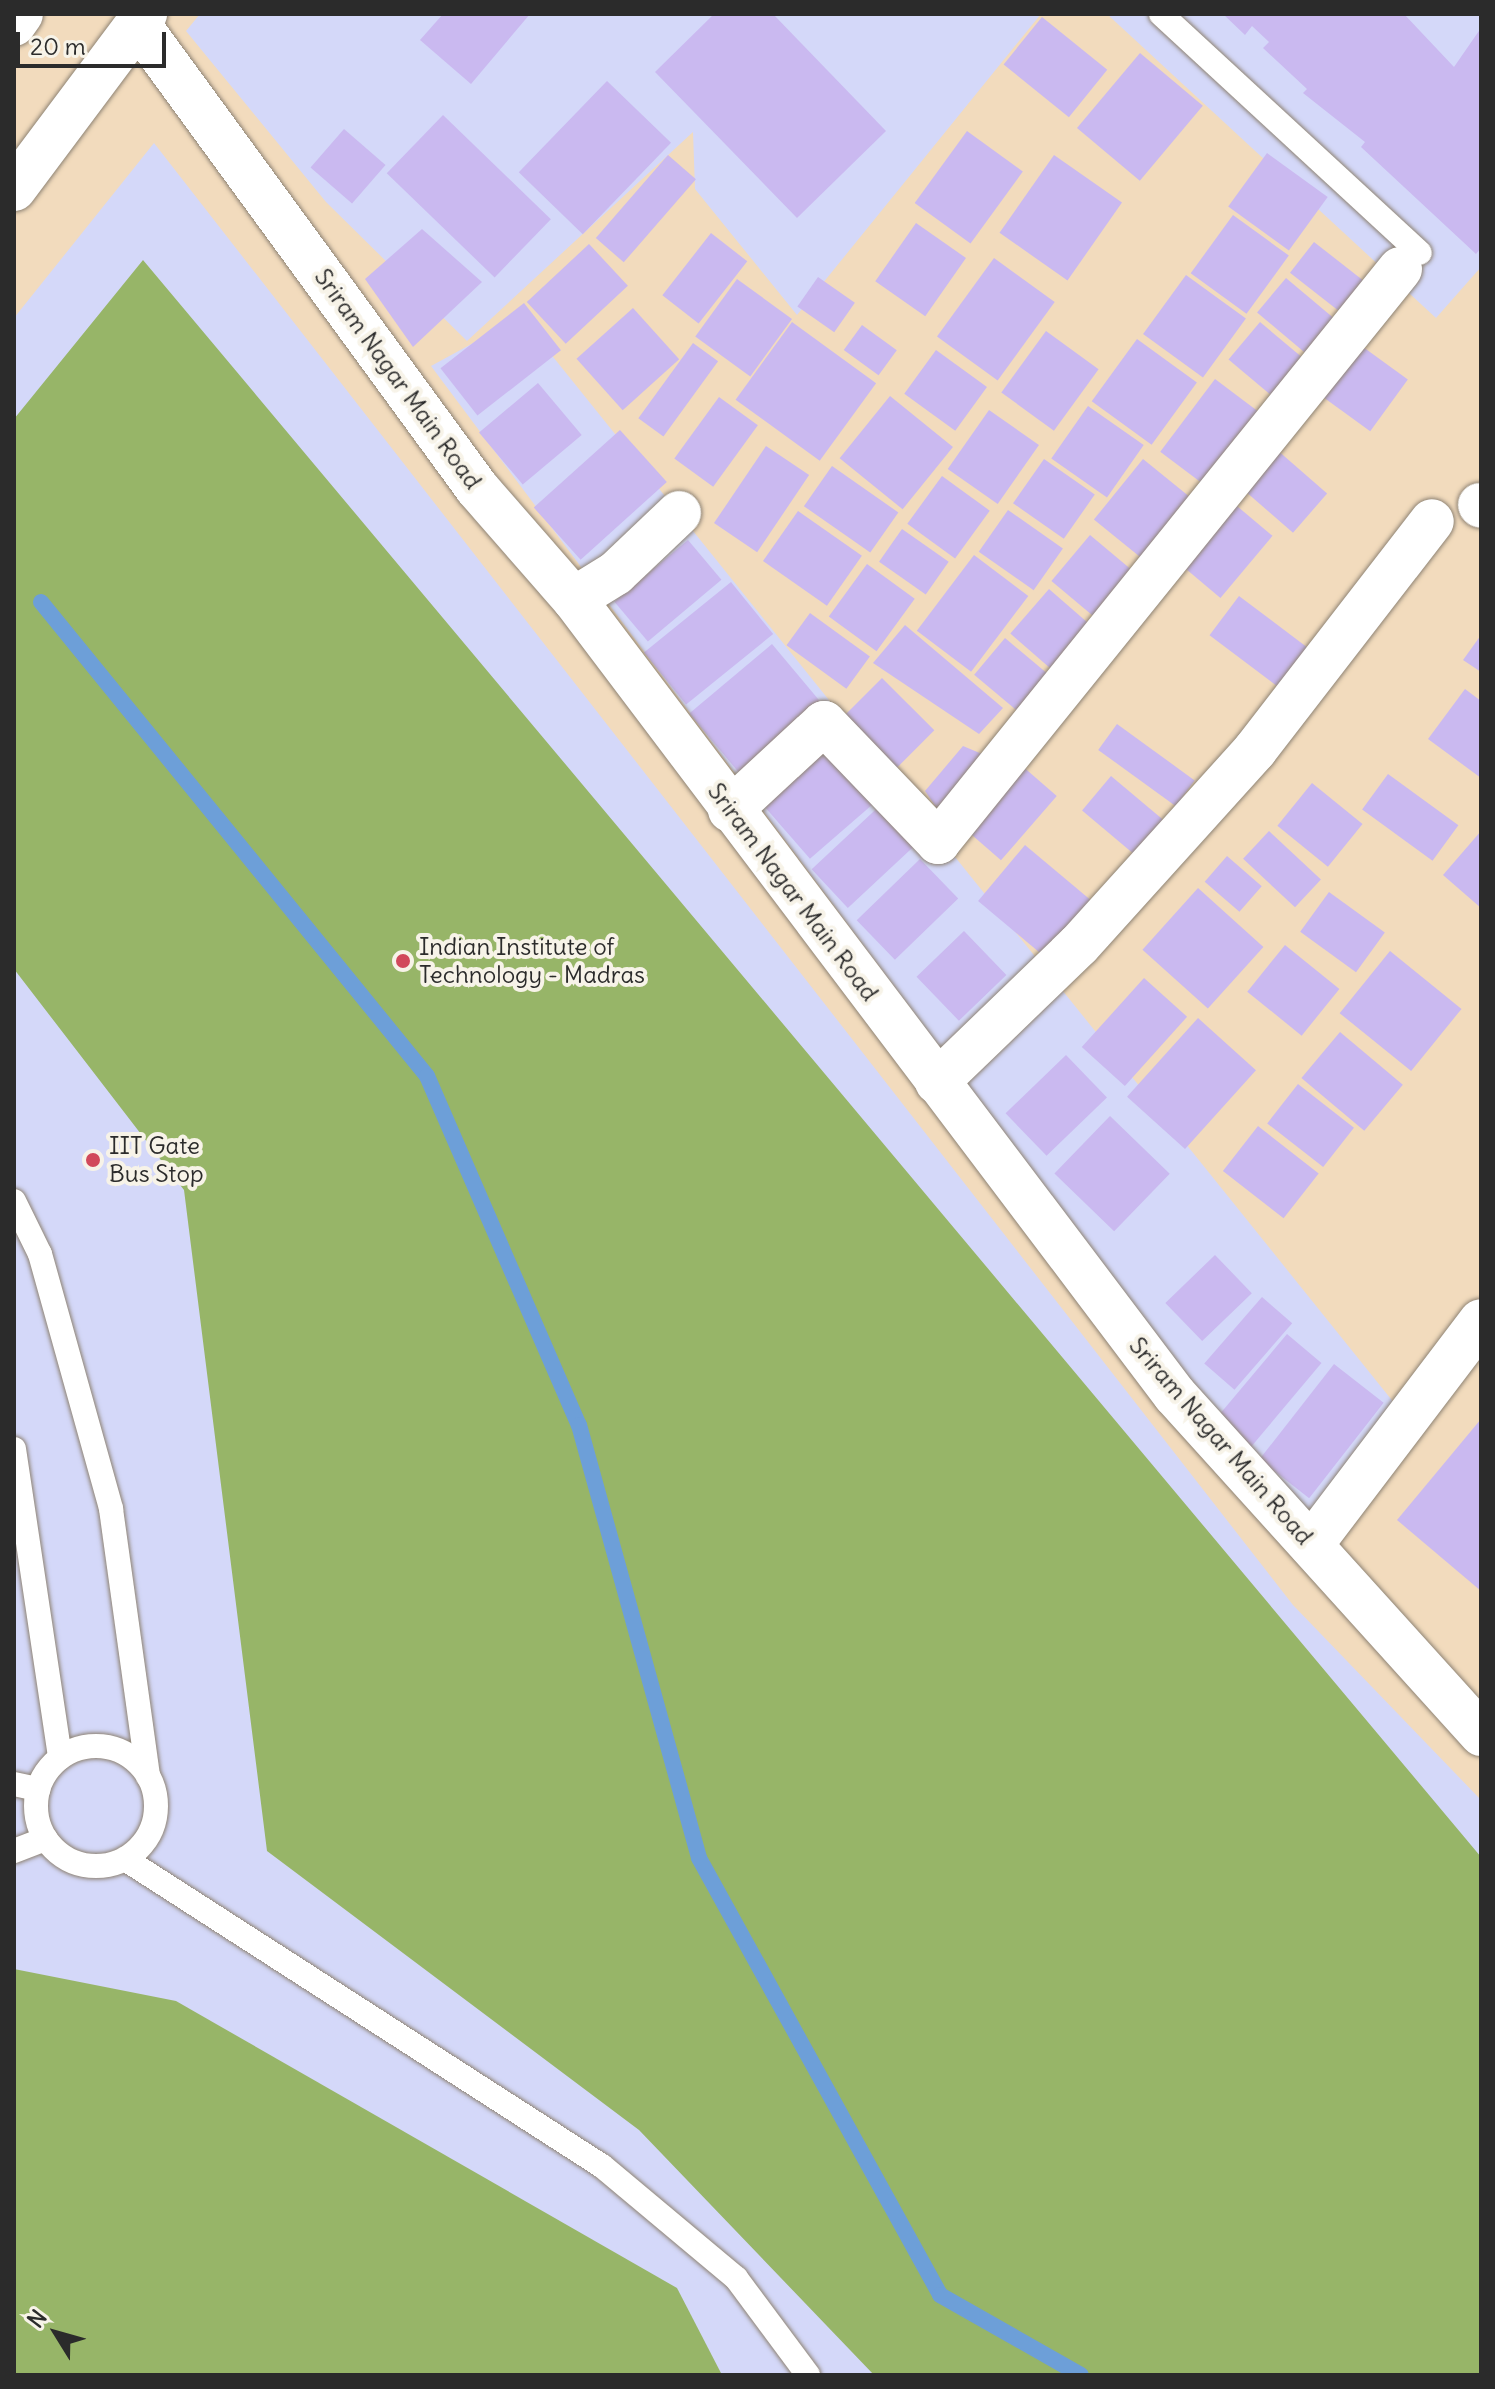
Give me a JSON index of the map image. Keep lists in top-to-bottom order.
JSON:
{
  "streets": {
    "street": ["Sriram Nagar Main Road"]
  },
  "places": ["Indian Institute of Technology - Madras", "IIT Gate Bus Stop"],
  "scale_bar": "20 m",
  "north": "top left"
}
